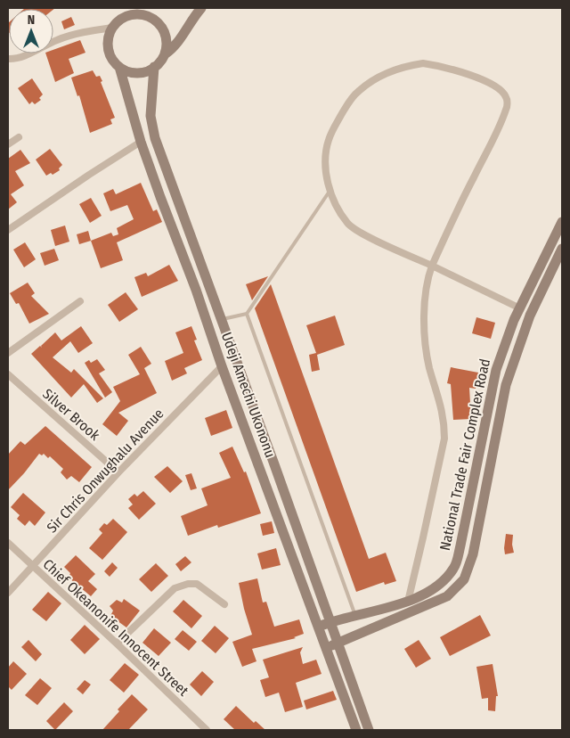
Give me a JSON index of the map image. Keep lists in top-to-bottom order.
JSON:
{
  "streets": {
    "main road": ["Udeji Amechi Ukononu", "National Trade Fair Complex Road"],
    "street": ["Silver Brook", "Sir Chris Onwughalu Avenue", "Chief Okeanonife Innocent Street"]
  },
  "crossings": [
    ["Udeji Amechi Ukononu", "National Trade Fair Complex Road"],
    ["Udeji Amechi Ukononu", "Sir Chris Onwughalu Avenue"],
    ["Silver Brook", "Sir Chris Onwughalu Avenue"],
    ["Sir Chris Onwughalu Avenue", "Chief Okeanonife Innocent Street"]
  ],
  "north": "top"
}
